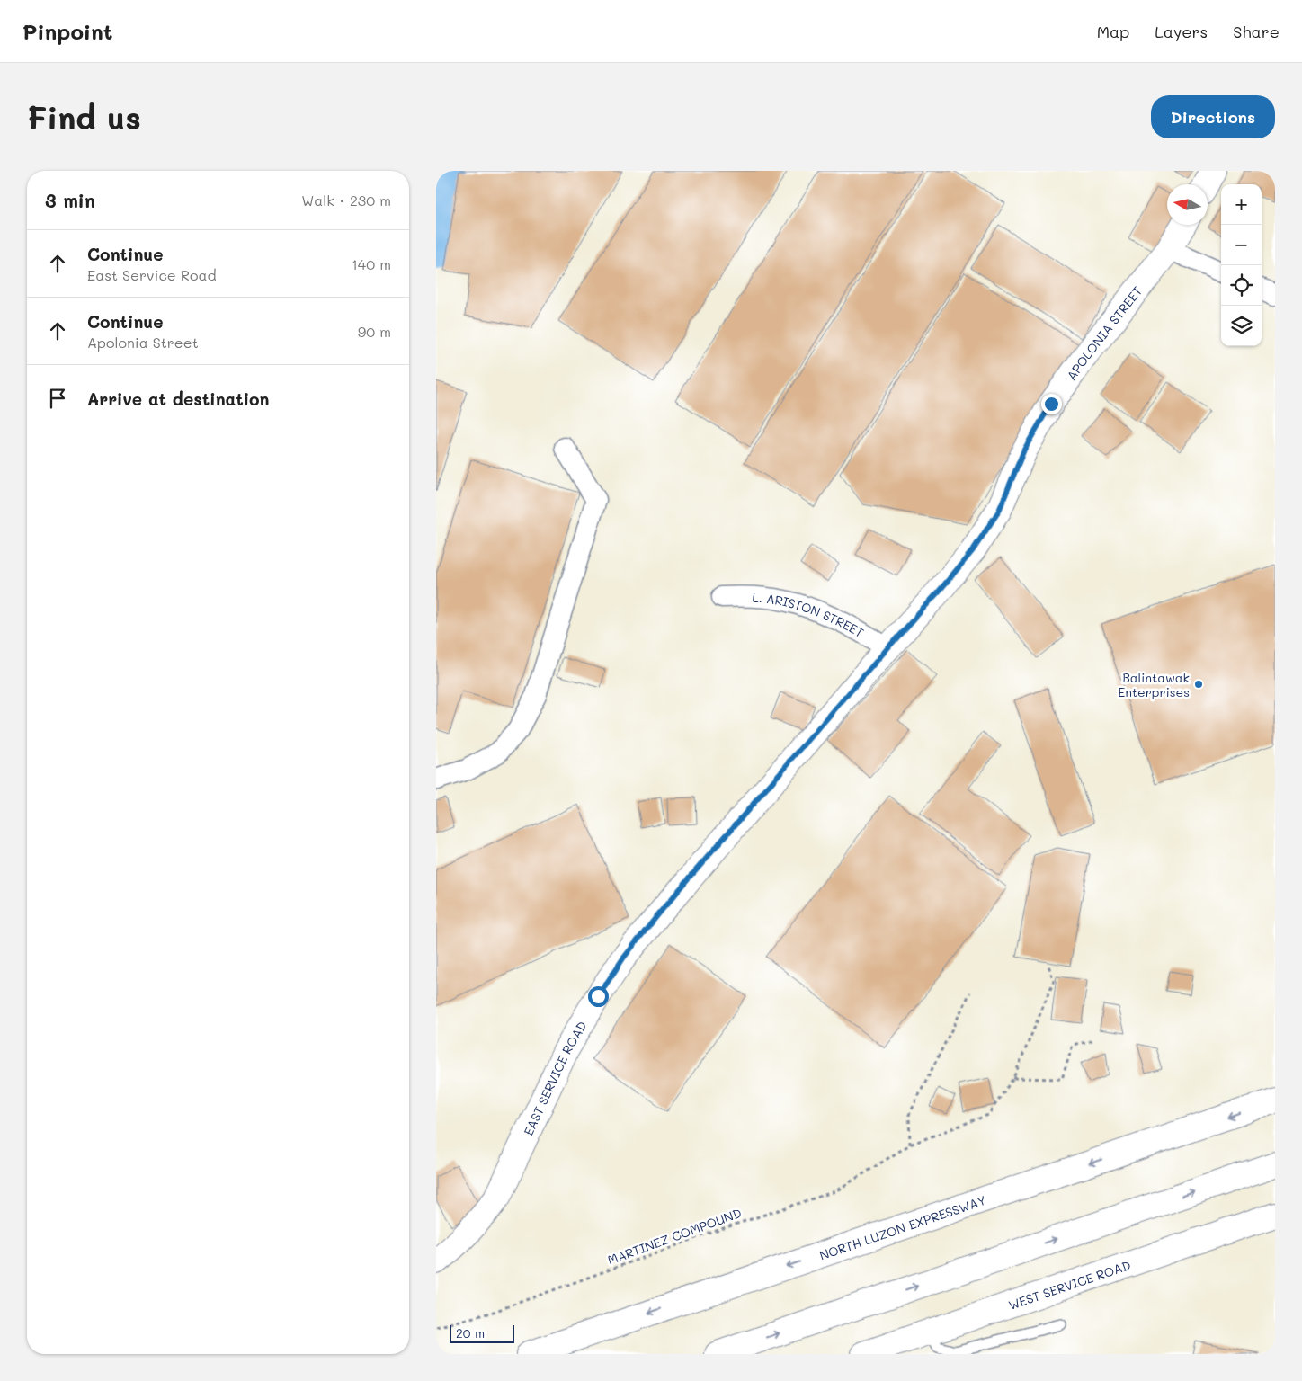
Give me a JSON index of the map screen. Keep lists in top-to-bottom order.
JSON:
{
  "streets": {
    "main road": [
      "APOLONIA STREET",
      "EAST SERVICE ROAD",
      "NORTH LUZON EXPRESSWAY",
      "WEST SERVICE ROAD"
    ],
    "street": ["L. ARISTON STREET"],
    "path": ["MARTINEZ COMPOUND"]
  },
  "crossings": [
    ["APOLONIA STREET", "L. ARISTON STREET"],
    ["APOLONIA STREET", "EAST SERVICE ROAD"],
    ["L. ARISTON STREET", "EAST SERVICE ROAD"]
  ],
  "places": ["Balintawak Enterprises"],
  "scale_bar": "20 m",
  "north": "left",
  "page": {
    "header": "Pinpoint",
    "nav": ["Map", "Layers", "Share"],
    "buttons": "Directions",
    "title": "Find us",
    "heading": ["3 min", "Walk · 230 m"],
    "map_buttons": ["+", "−"],
    "list": [
      ["Continue", "East Service Road", "140 m"],
      ["Continue", "Apolonia Street", "90 m"],
      "Arrive at destination"
    ],
    "scale": "20 m"
  }
}
